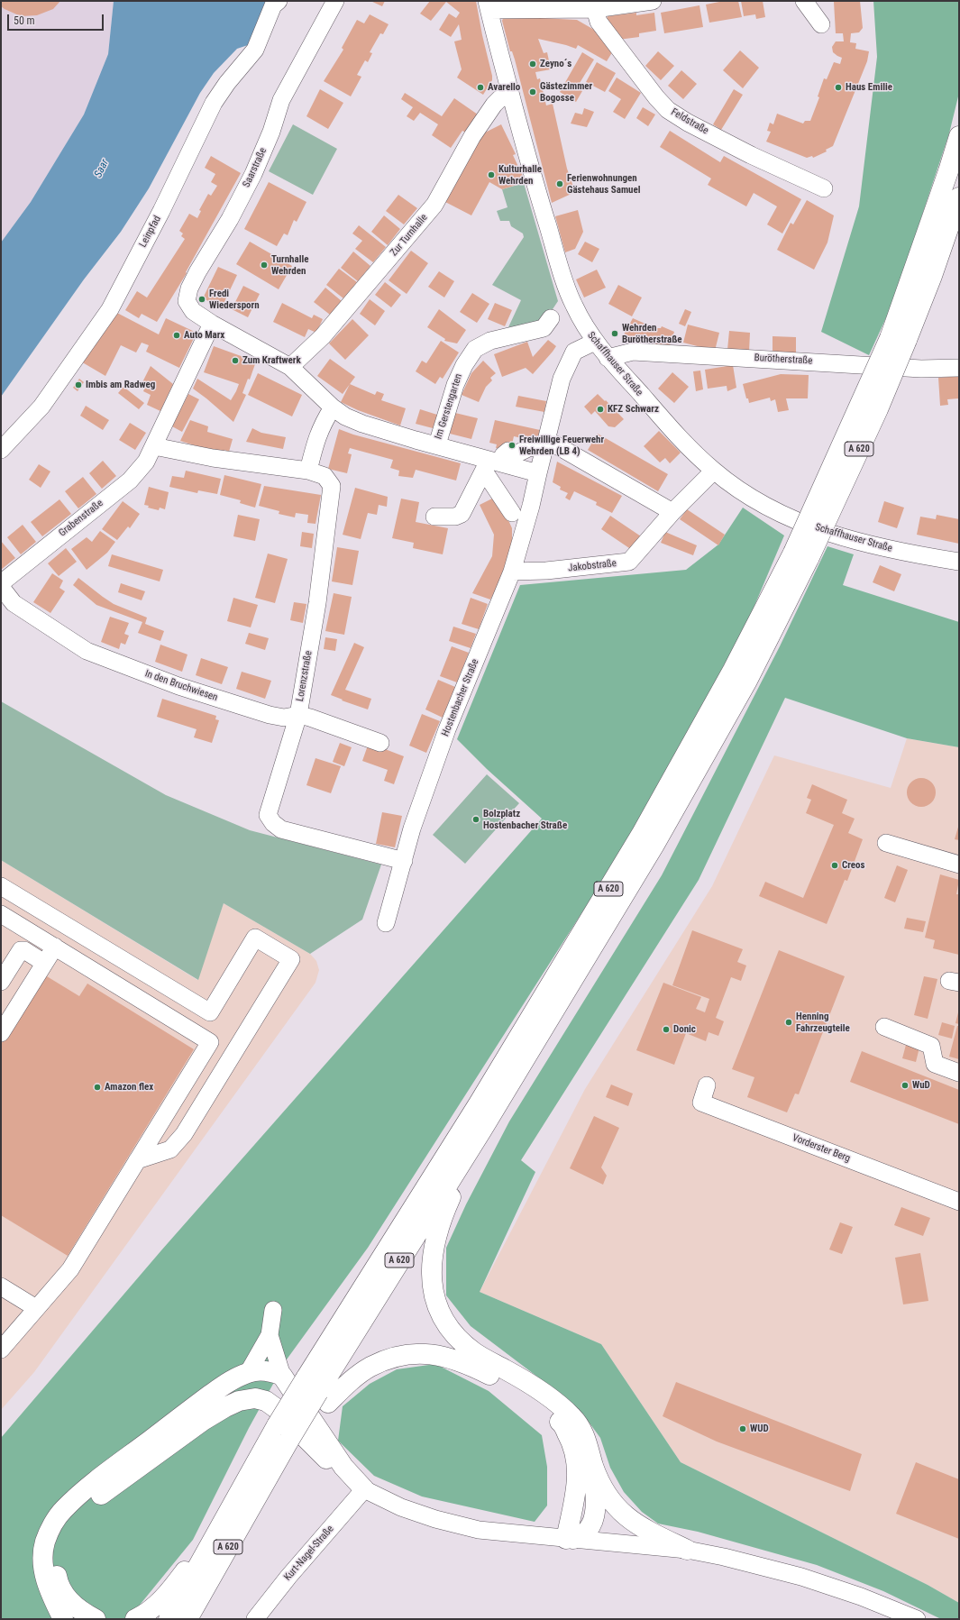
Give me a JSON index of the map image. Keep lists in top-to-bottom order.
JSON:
{
  "streets": {
    "highway": ["A 620"],
    "street": [
      "Feldstraße",
      "Saarstraße",
      "Leinpfad",
      "Zur Turnhalle",
      "Burötherstraße",
      "Schaffhauser Straße",
      "Im Gerstengarten",
      "Grabenstraße",
      "Jakobstraße",
      "Lorenzstraße",
      "In den Bruchwiesen",
      "Hostenbacher Straße",
      "Vorderster Berg",
      "Kurt-Nagel-Straße"
    ]
  },
  "crossings": [
    ["Saarstraße", "Grabenstraße"],
    ["Zur Turnhalle", "Schaffhauser Straße"],
    ["Burötherstraße", "Schaffhauser Straße"],
    ["Schaffhauser Straße", "Jakobstraße"],
    ["Schaffhauser Straße", "Hostenbacher Straße"],
    ["Jakobstraße", "Hostenbacher Straße"],
    ["Lorenzstraße", "In den Bruchwiesen"],
    ["Lorenzstraße", "Hostenbacher Straße"]
  ],
  "water": ["Saar"],
  "places": [
    "Zeyno´s",
    "Avarello",
    "Haus Emilie",
    "Gästezimmer Bogosse",
    "Kulturhalle Wehrden",
    "Ferienwohnungen Gästehaus Samuel",
    "Turnhalle Wehrden",
    "Fredi Wiedersporn",
    "Wehrden Burötherstraße",
    "Auto Marx",
    "Zum Kraftwerk",
    "Imbis am Radweg",
    "KFZ Schwarz",
    "Freiwillige Feuerwehr Wehrden (LB 4)",
    "Bolzplatz Hostenbacher Straße",
    "Creos",
    "Henning Fahrzeugteile",
    "Donic",
    "WuD",
    "Amazon flex",
    "WUD"
  ],
  "scale_bar": "50 m"
}
